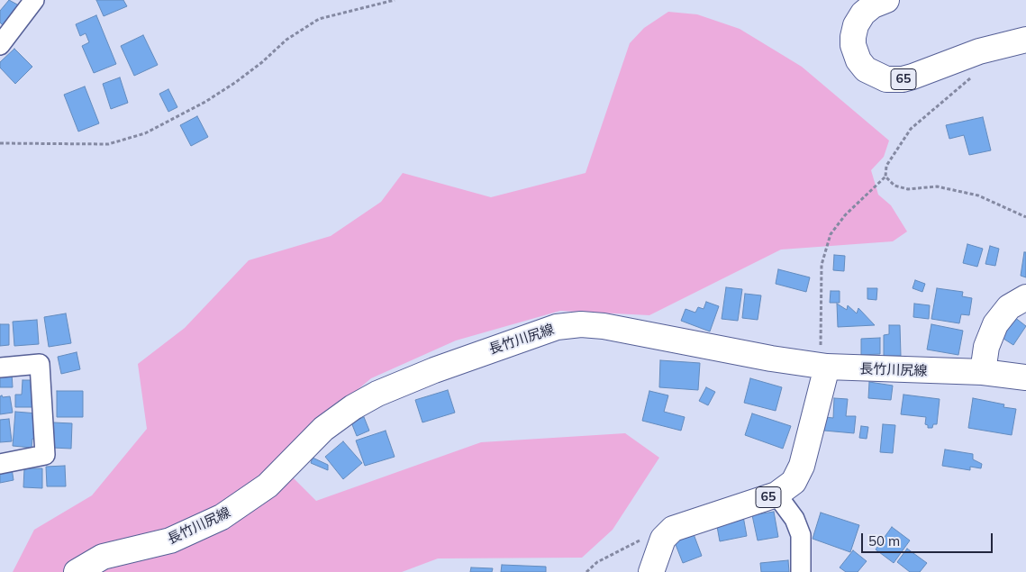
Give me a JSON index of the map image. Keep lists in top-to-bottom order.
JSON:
{
  "streets": {
    "main road": ["65", "長竹川尻線"]
  },
  "crossings": [
    ["65", "長竹川尻線"]
  ],
  "scale_bar": "50 m"
}
